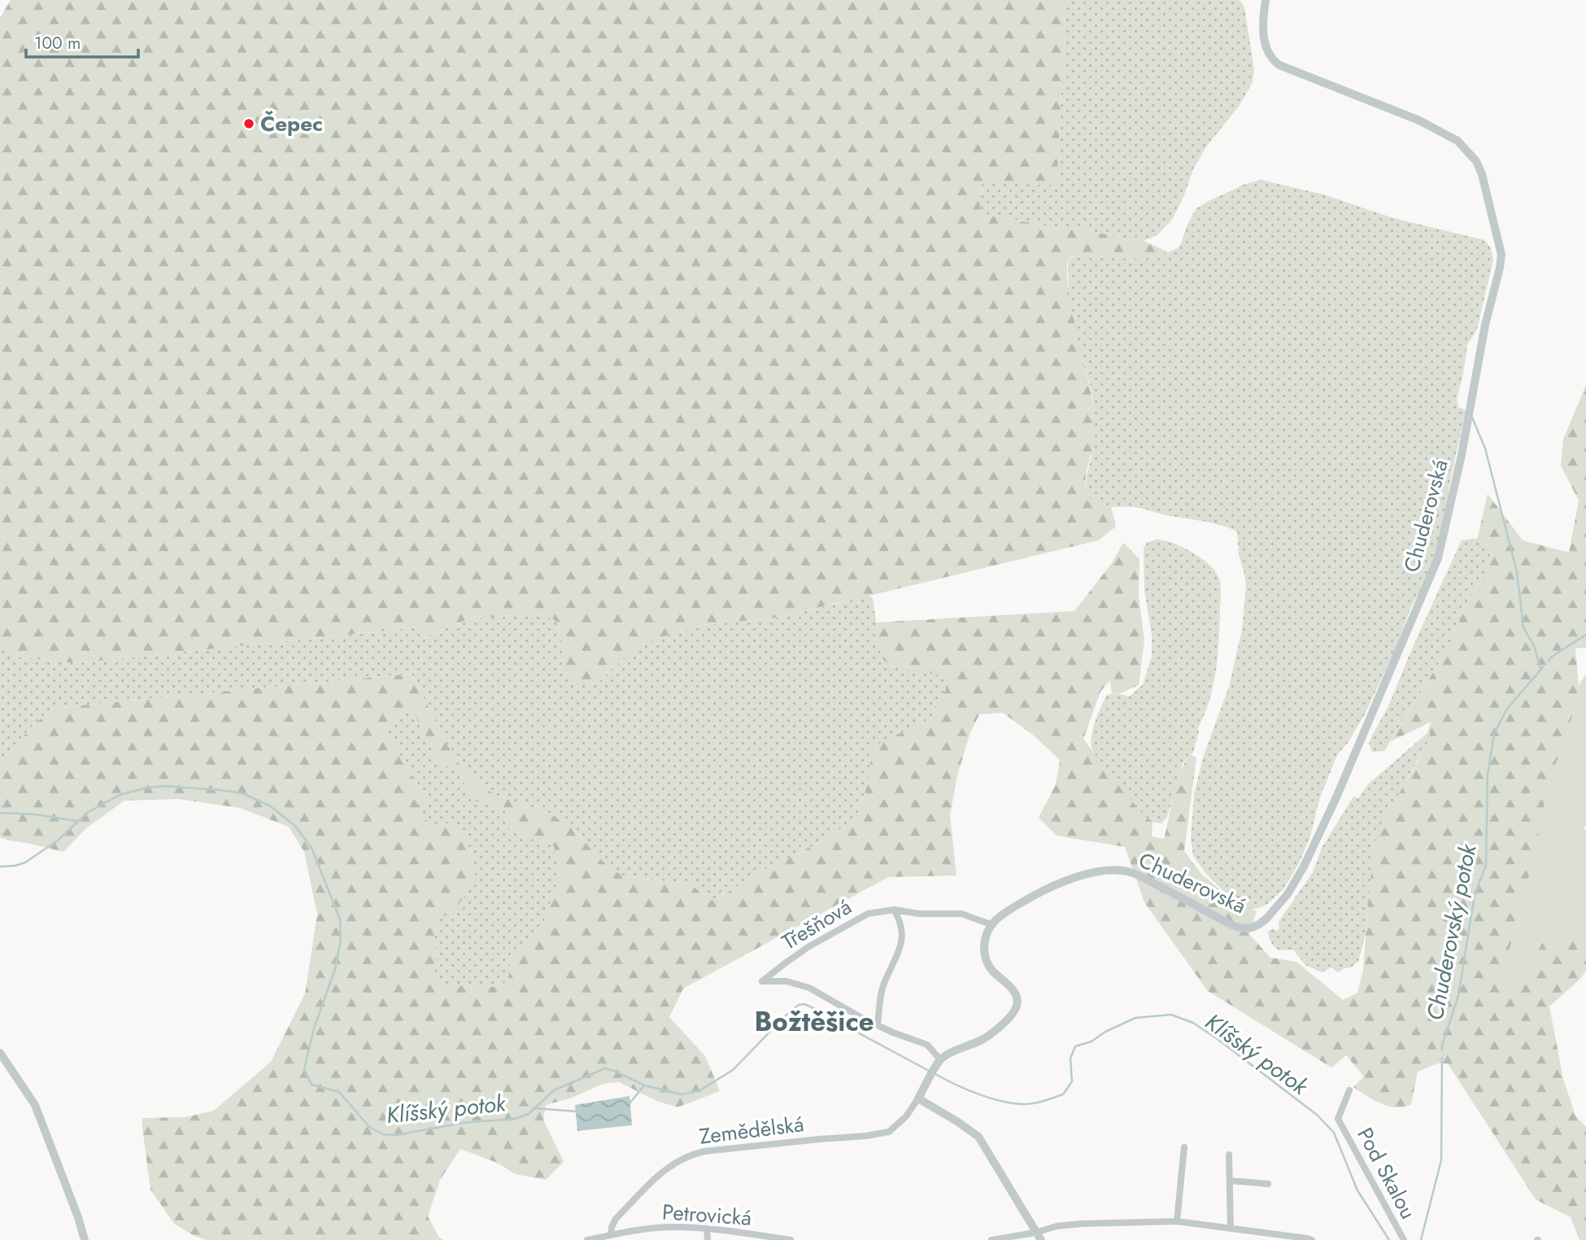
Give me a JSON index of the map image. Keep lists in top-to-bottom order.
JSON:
{
  "streets": {
    "street": [
      "Chuderovská",
      "Třešňová",
      "Zemědělská",
      "Pod Skalou",
      "Petrovická"
    ]
  },
  "crossings": [
    ["Chuderovská", "Třešňová"],
    ["Zemědělská", "Petrovická"]
  ],
  "districts": ["Božtěšice"],
  "water": ["Chuderovský potok", "Klíšský potok"],
  "places": ["Čepec"],
  "scale_bar": "100 m"
}
